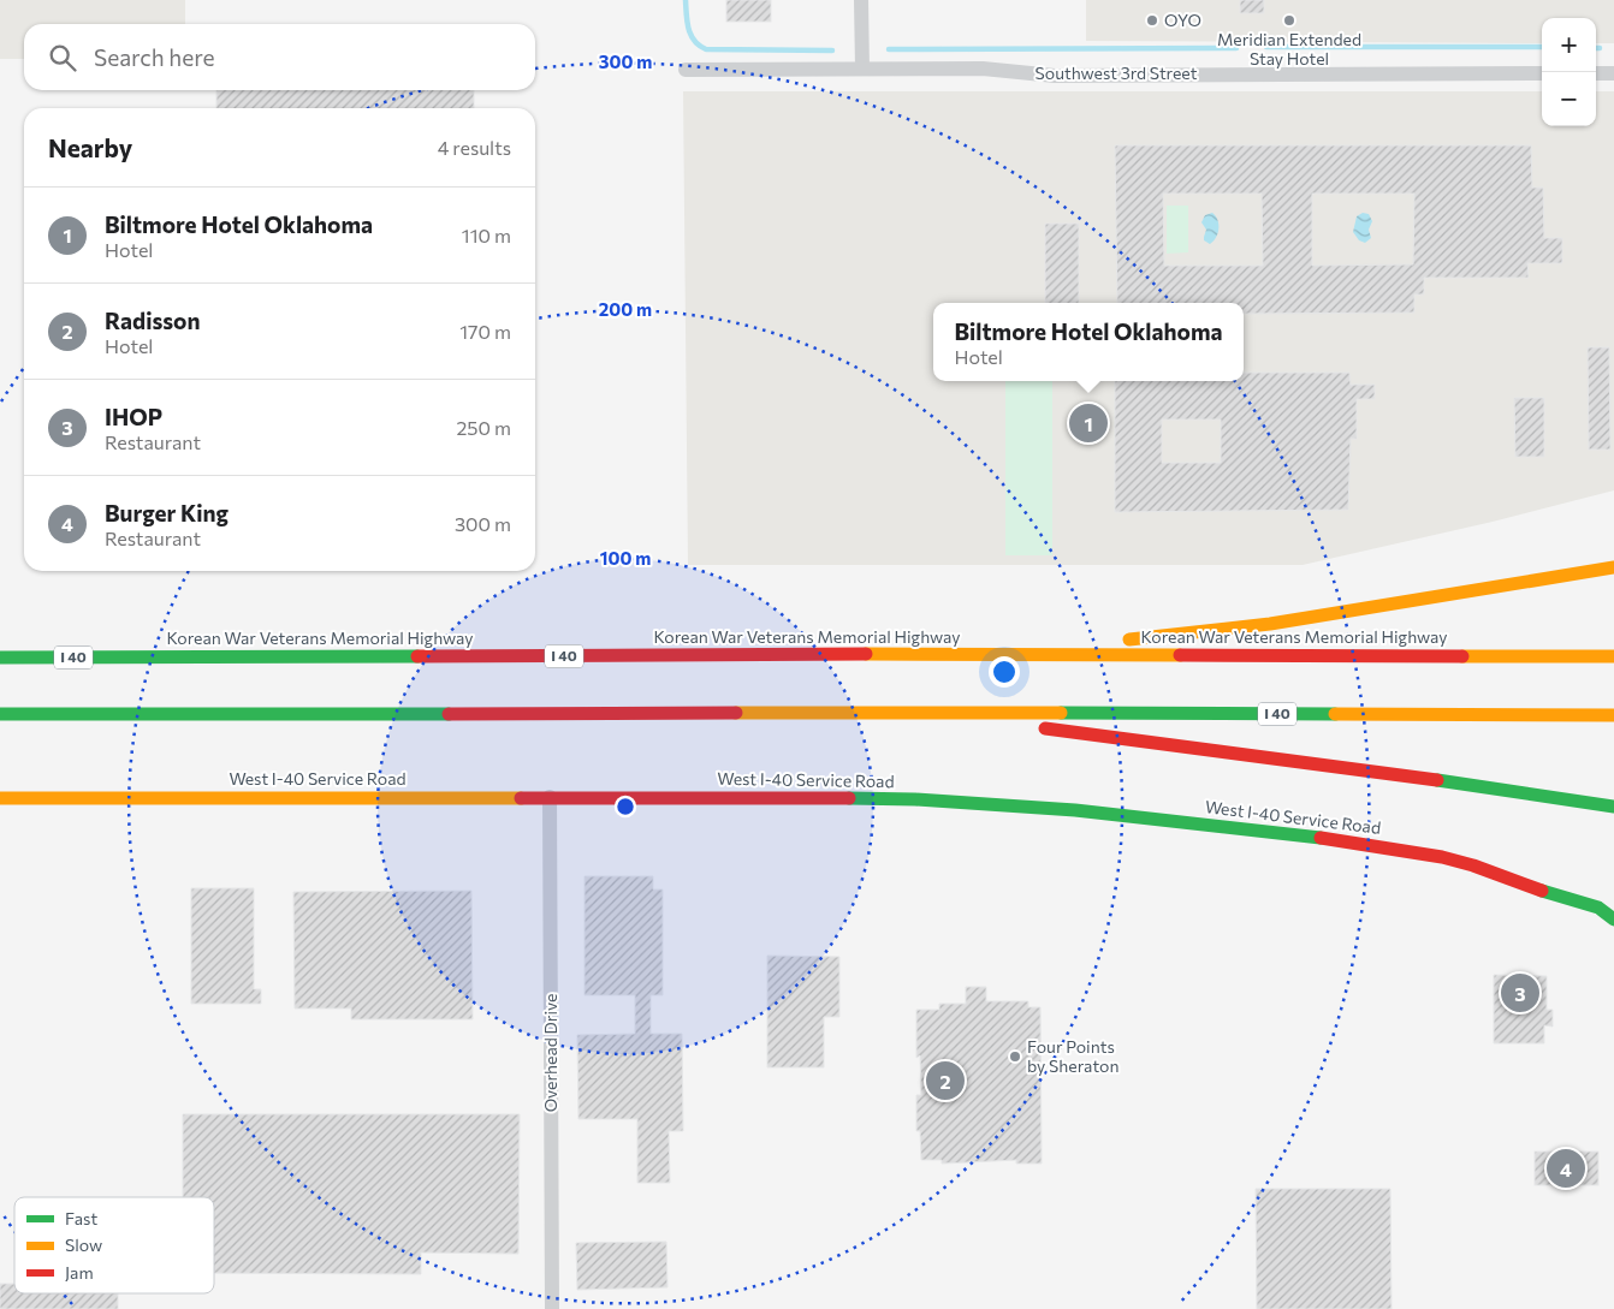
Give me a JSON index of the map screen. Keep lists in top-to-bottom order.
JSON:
{
  "streets": {
    "main road": ["Korean War Veterans Memorial Highway", "I 40", "West I-40 Service Road"],
    "street": ["Southwest 3rd Street", "Overhead Drive"]
  },
  "crossings": [
    ["West I-40 Service Road", "Overhead Drive"]
  ],
  "places": ["OYO", "Meridian Extended Stay Hotel", "Four Points by Sheraton"],
  "legend": ["Fast", "Slow", "Jam"],
  "page": {
    "map_buttons": ["+", "−"],
    "search": "Search here",
    "heading": ["Nearby", "4 results"],
    "list": [
      {
        "mark": "1",
        "name": "Biltmore Hotel Oklahoma",
        "note": "Hotel",
        "value": "110 m"
      },
      {
        "mark": "2",
        "name": "Radisson",
        "note": "Hotel",
        "value": "170 m"
      },
      {
        "mark": "3",
        "name": "IHOP",
        "note": "Restaurant",
        "value": "250 m"
      },
      {
        "mark": "4",
        "name": "Burger King",
        "note": "Restaurant",
        "value": "300 m"
      }
    ],
    "popup": ["Biltmore Hotel Oklahoma", "Hotel"],
    "pins": [
      "1",
      "3",
      "2",
      "4"
    ]
  },
  "rings": ["300 m", "200 m", "100 m"]
}
